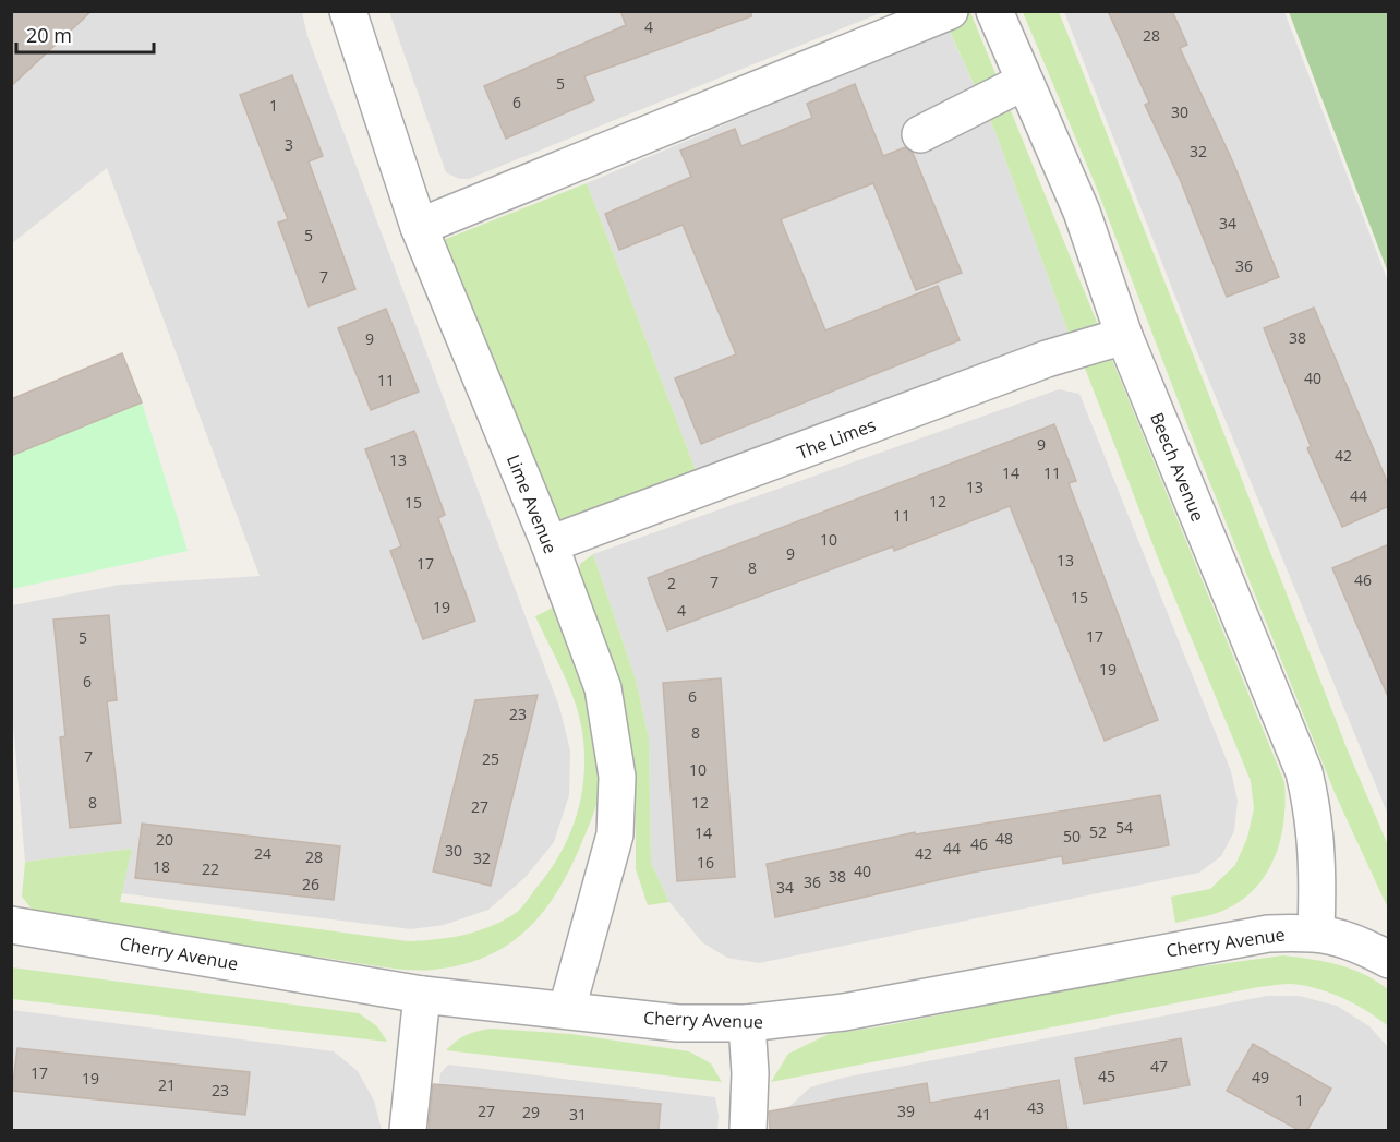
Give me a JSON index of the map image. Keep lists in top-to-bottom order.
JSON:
{
  "streets": {
    "street": [
      "The Limes",
      "Beech Avenue",
      "Lime Avenue",
      "Cherry Avenue"
    ]
  },
  "crossings": [
    ["The Limes", "Beech Avenue"],
    ["The Limes", "Lime Avenue"],
    ["Beech Avenue", "Cherry Avenue"],
    ["Lime Avenue", "Cherry Avenue"]
  ],
  "house_numbers": [
    "4",
    "28",
    "5",
    "6",
    "1",
    "30",
    "3",
    "32",
    "34",
    "5",
    "36",
    "7",
    "38",
    "9",
    "40",
    "11",
    "9",
    "42",
    "13",
    "14",
    "11",
    "13",
    "44",
    "12",
    "15",
    "11",
    "10",
    "9",
    "13",
    "17",
    "8",
    "46",
    "7",
    "2",
    "15",
    "19",
    "4",
    "17",
    "5",
    "19",
    "6",
    "6",
    "23",
    "8",
    "7",
    "25",
    "10",
    "8",
    "12",
    "27",
    "54",
    "52",
    "14",
    "50",
    "48",
    "20",
    "46",
    "44",
    "30",
    "24",
    "42",
    "28",
    "32",
    "16",
    "18",
    "22",
    "40",
    "38",
    "36",
    "26",
    "34",
    "47",
    "17",
    "45",
    "49",
    "19",
    "21",
    "23",
    "1",
    "43",
    "27",
    "39",
    "29",
    "31",
    "41"
  ],
  "scale_bar": "20 m"
}
